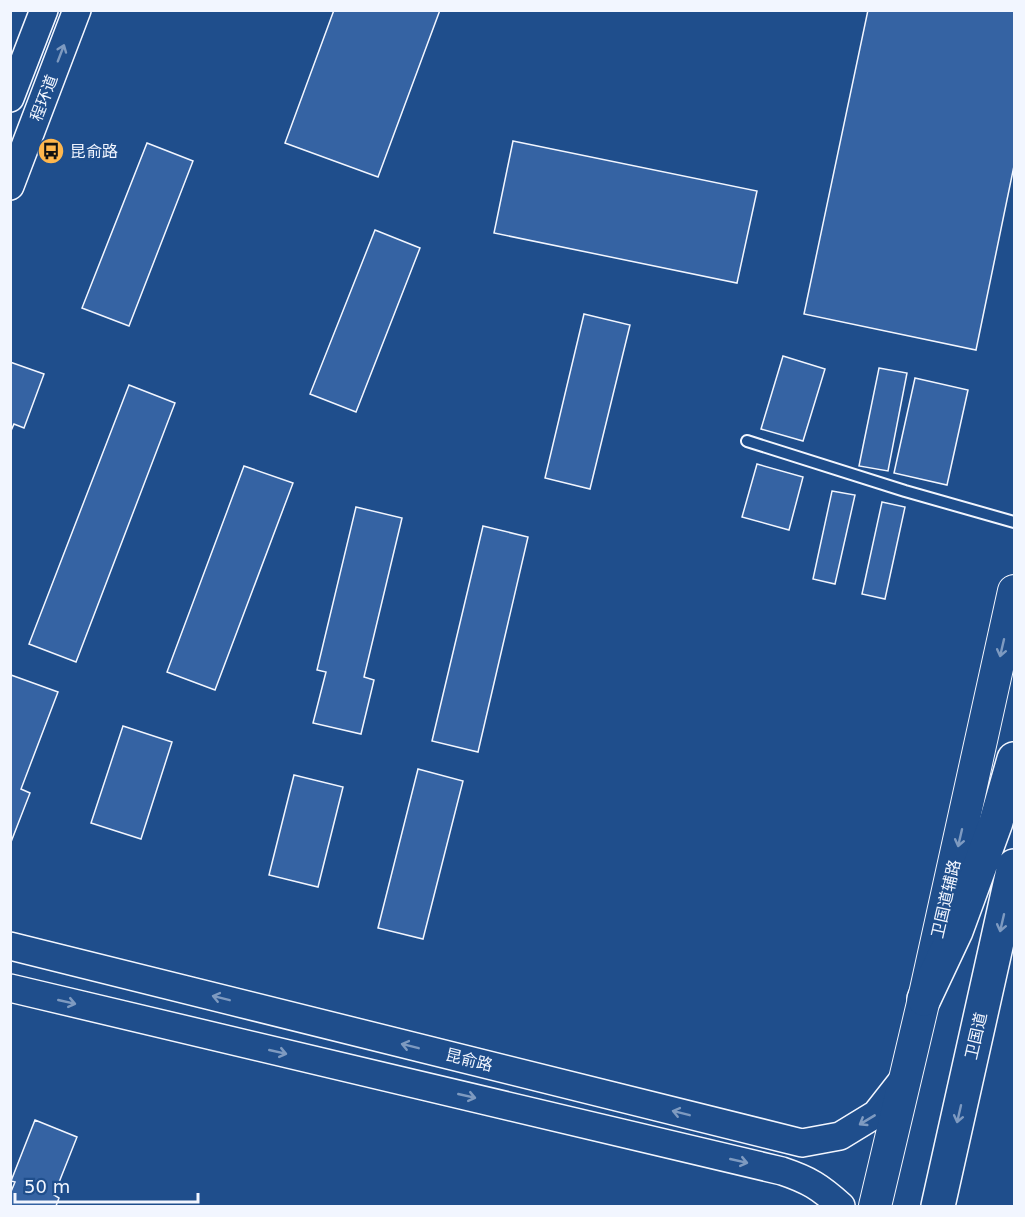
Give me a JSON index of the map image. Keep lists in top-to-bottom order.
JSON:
{
  "streets": {
    "highway": ["卫国道"],
    "main road": ["卫国道辅路"],
    "street": ["程环道", "昆俞路"]
  },
  "crossings": [
    ["卫国道辅路", "昆俞路"]
  ],
  "one_way": ["卫国道辅路"],
  "places": {
    "bus stop": ["昆俞路"]
  },
  "scale_bar": "50 m"
}
